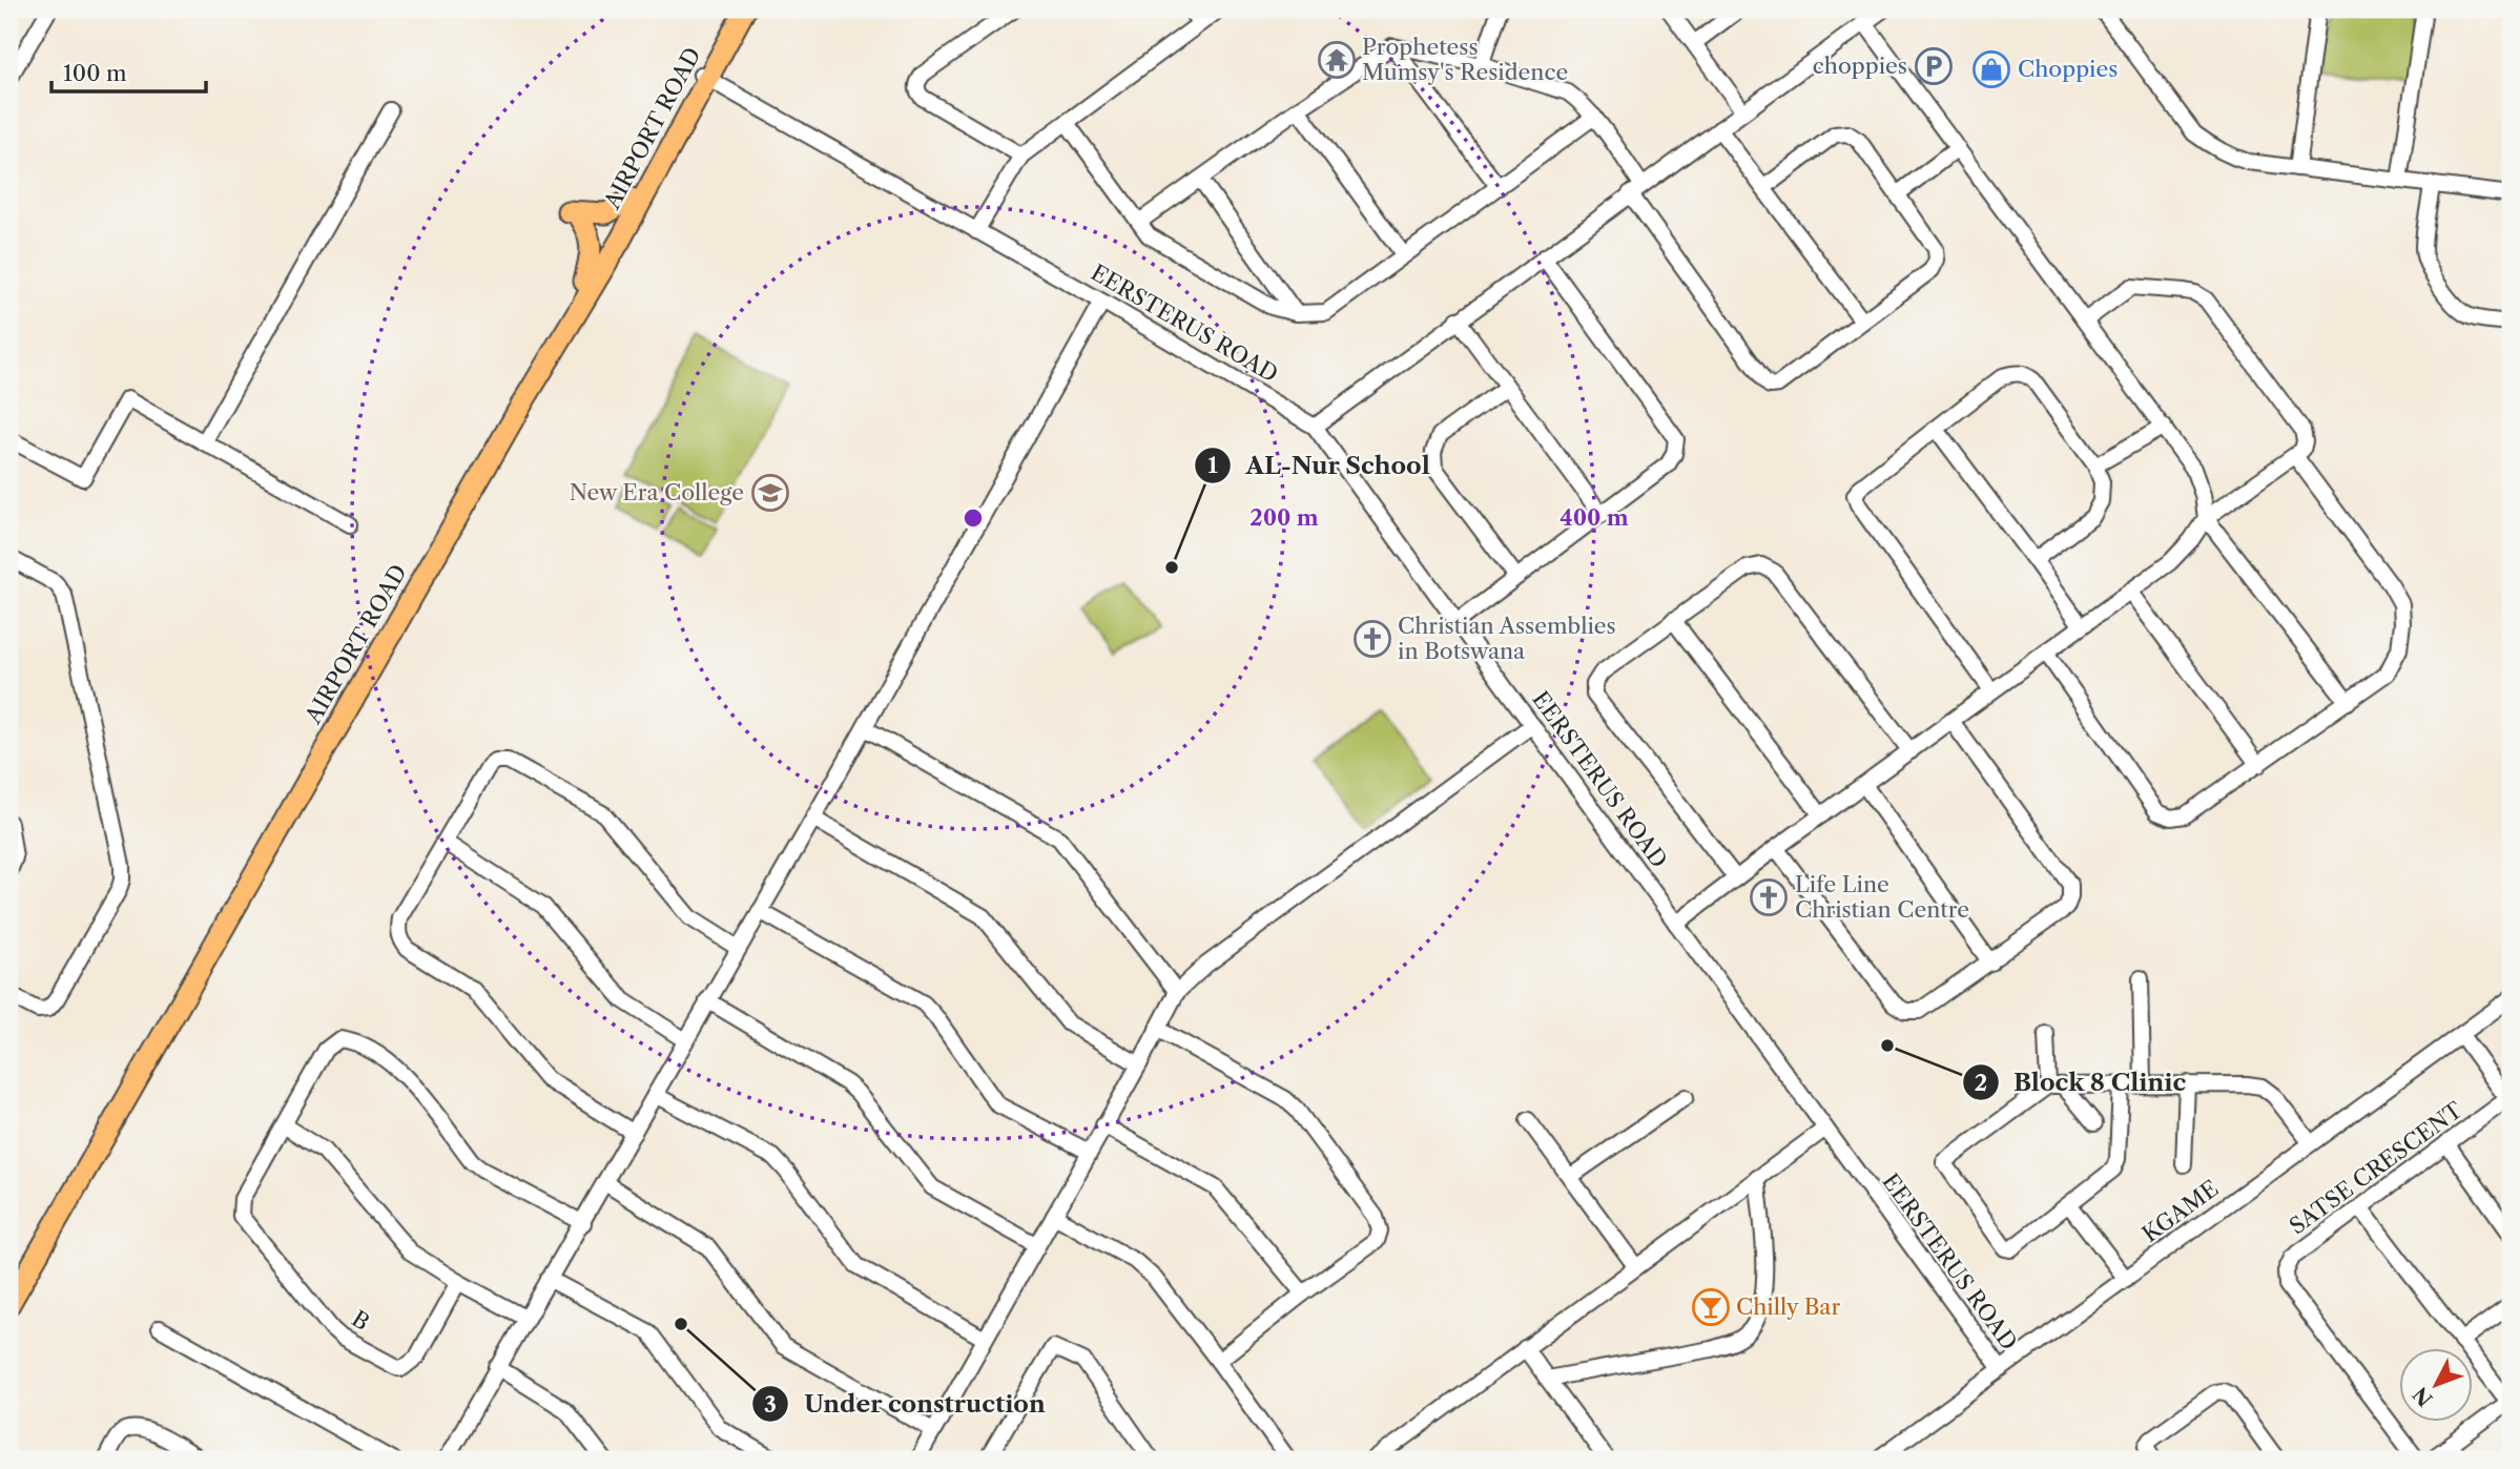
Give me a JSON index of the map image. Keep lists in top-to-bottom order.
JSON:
{
  "streets": {
    "main road": ["AIRPORT ROAD"],
    "street": [
      "EERSTERUS ROAD",
      "SATSE CRESCENT",
      "KGAME",
      "B"
    ]
  },
  "crossings": [
    ["AIRPORT ROAD", "EERSTERUS ROAD"],
    ["EERSTERUS ROAD", "KGAME"]
  ],
  "places": {
    "temple": ["Prophetess Mumsy's Residence"],
    "parking": ["choppies"],
    "shop": ["Choppies"],
    "school or university": ["New Era College"],
    "other": ["AL-Nur School", "Block 8 Clinic", "Under construction"],
    "church": ["Christian Assemblies in Botswana", "Life Line Christian Centre"],
    "bar": ["Chilly Bar"]
  },
  "scale_bar": "100 m",
  "north": "bottom left",
  "rings": ["200 m", "400 m"]
}
